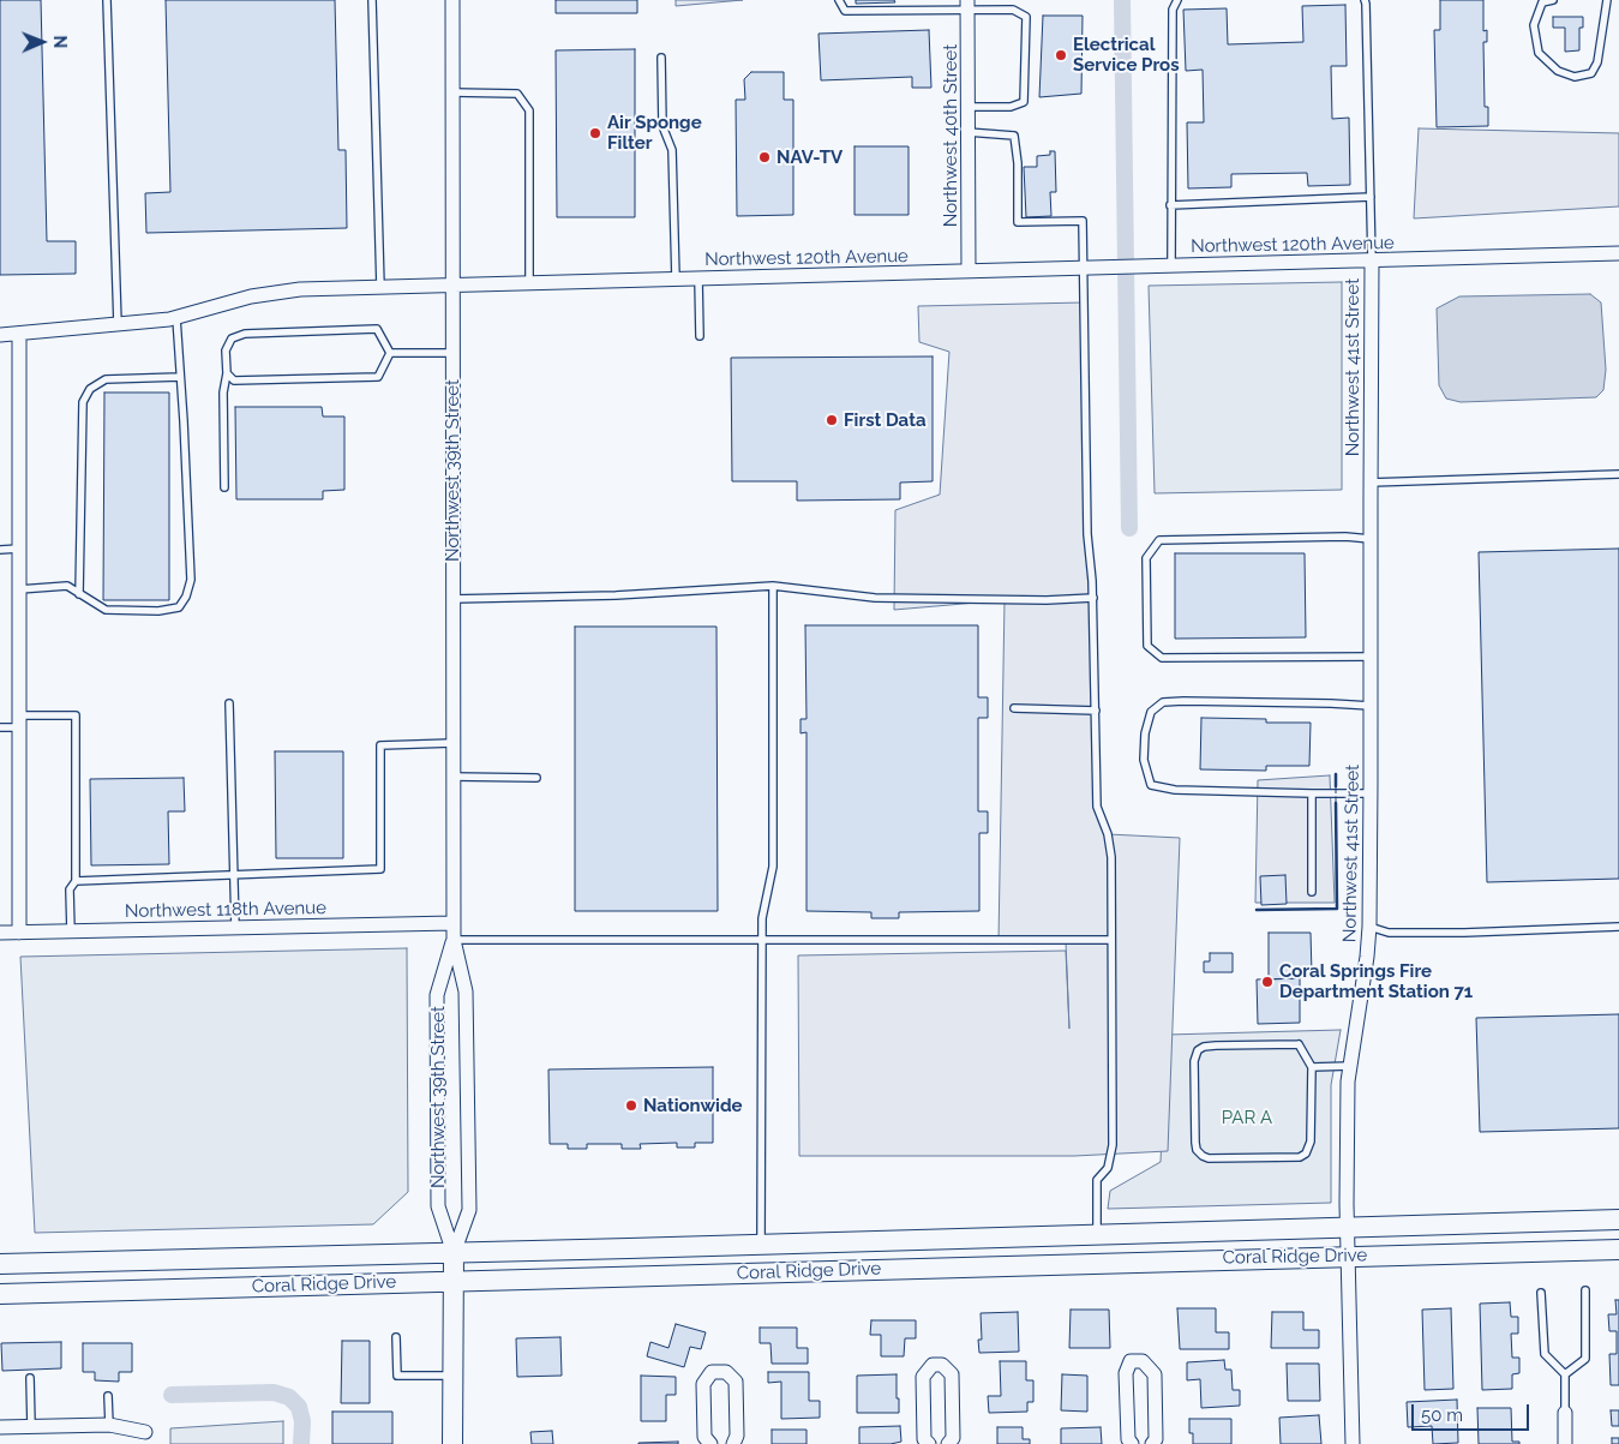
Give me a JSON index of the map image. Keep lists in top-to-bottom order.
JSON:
{
  "streets": {
    "main road": ["Northwest 39th Street", "Coral Ridge Drive"],
    "street": [
      "Northwest 40th Street",
      "Northwest 120th Avenue",
      "Northwest 41st Street",
      "Northwest 118th Avenue"
    ]
  },
  "crossings": [
    ["Northwest 40th Street", "Northwest 120th Avenue"],
    ["Northwest 120th Avenue", "Northwest 41st Street"],
    ["Northwest 120th Avenue", "Northwest 39th Street"],
    ["Northwest 41st Street", "Coral Ridge Drive"],
    ["Northwest 39th Street", "Northwest 118th Avenue"],
    ["Northwest 39th Street", "Coral Ridge Drive"]
  ],
  "parks": ["PAR A"],
  "places": [
    "Electrical Service Pros",
    "Air Sponge Filter",
    "NAV-TV",
    "First Data",
    "Coral Springs Fire Department Station 71",
    "Nationwide"
  ],
  "scale_bar": "50 m",
  "north": "right"
}
